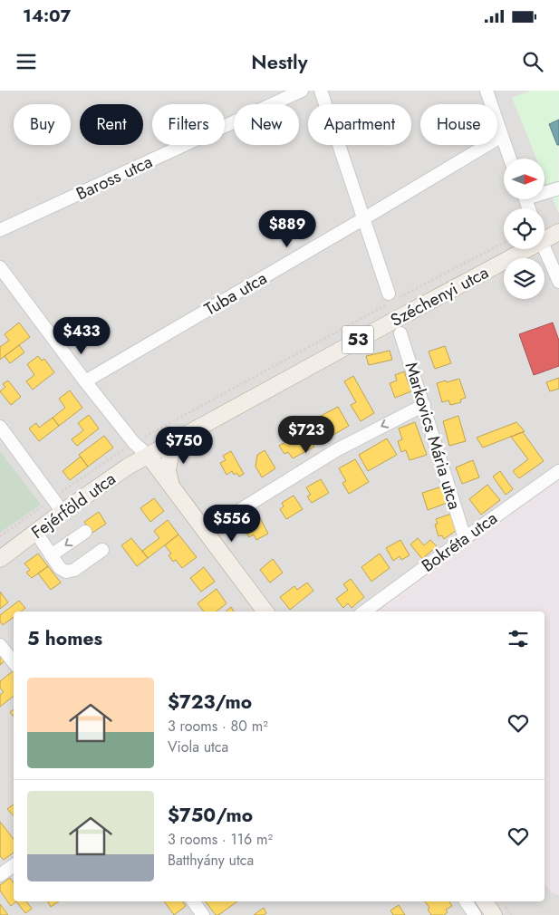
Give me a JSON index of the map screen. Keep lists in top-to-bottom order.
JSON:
{
  "streets": {
    "main road": ["Széchenyi utca", "53", "Fejérföld utca"],
    "street": [
      "Baross utca",
      "Tuba utca",
      "Markovics Mária utca",
      "Bokréta utca"
    ]
  },
  "crossings": [
    ["Széchenyi utca", "Fejérföld utca"],
    ["Markovics Mária utca", "Bokréta utca"]
  ],
  "north": "right",
  "page": {
    "status": "14:07",
    "header": "Nestly",
    "chip": [
      "Buy",
      "Rent",
      "Filters",
      "New",
      "Apartment",
      "House"
    ],
    "price": [
      "$889",
      "$433",
      "$723",
      "$750",
      "$556"
    ],
    "heading": "5 homes",
    "list": [
      {
        "name": "$723/mo",
        "note": "3 rooms · 80 m² · Viola utca"
      },
      {
        "name": "$750/mo",
        "note": "3 rooms · 116 m² · Batthyány utca"
      }
    ]
  }
}
